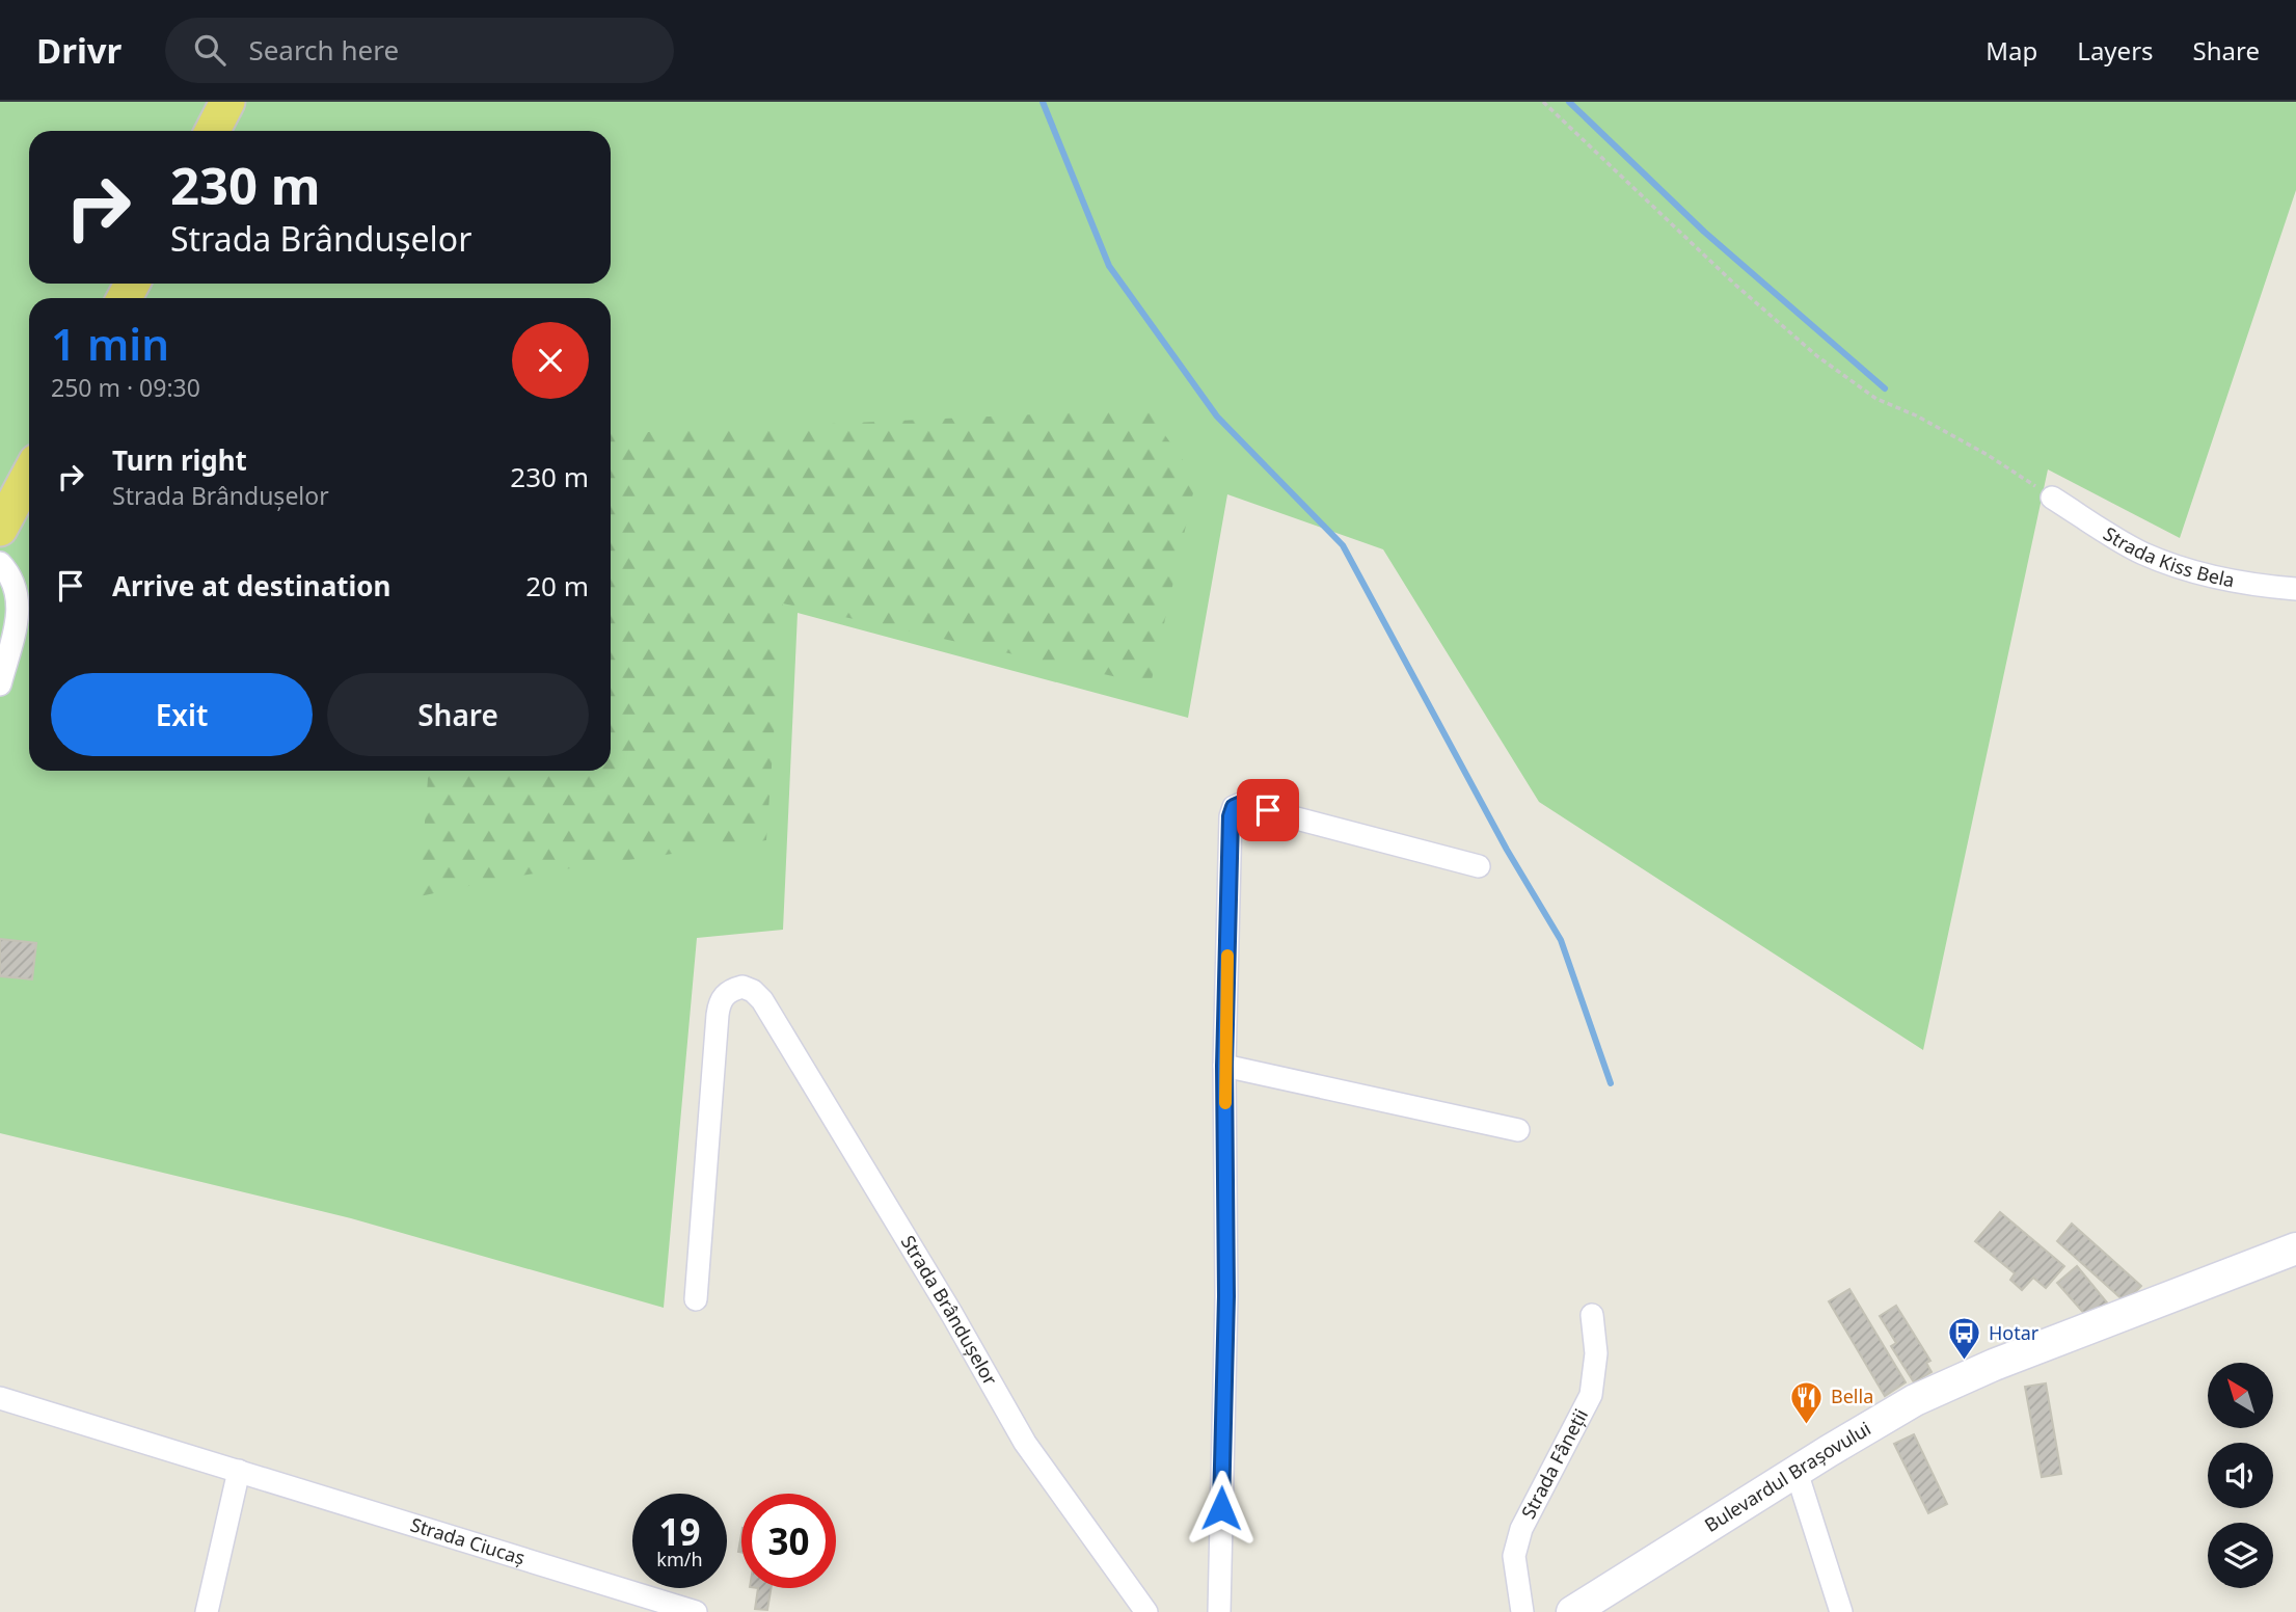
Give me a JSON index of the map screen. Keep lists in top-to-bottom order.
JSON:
{
  "streets": {
    "main road": ["Bulevardul Brașovului"],
    "street": [
      "Strada Kiss Bela",
      "Strada Brândușelor",
      "Strada Fâneții",
      "Strada Ciucaș"
    ]
  },
  "places": {
    "bus stop": ["Hotar"],
    "restaurant": ["Bella"]
  },
  "north": "top left",
  "page": {
    "header": "Drivr",
    "search": "Search here",
    "nav": ["Map", "Layers", "Share"],
    "turn": ["230 m", "Strada Brândușelor"],
    "heading": ["1 min", "250 m · 09:30"],
    "list": [
      {
        "name": "Turn right",
        "note": "Strada Brândușelor",
        "value": "230 m"
      },
      {
        "name": "Arrive at destination",
        "value": "20 m"
      }
    ],
    "buttons": ["Exit", "Share"],
    "speed": "19 km/h",
    "limit": "30"
  }
}
